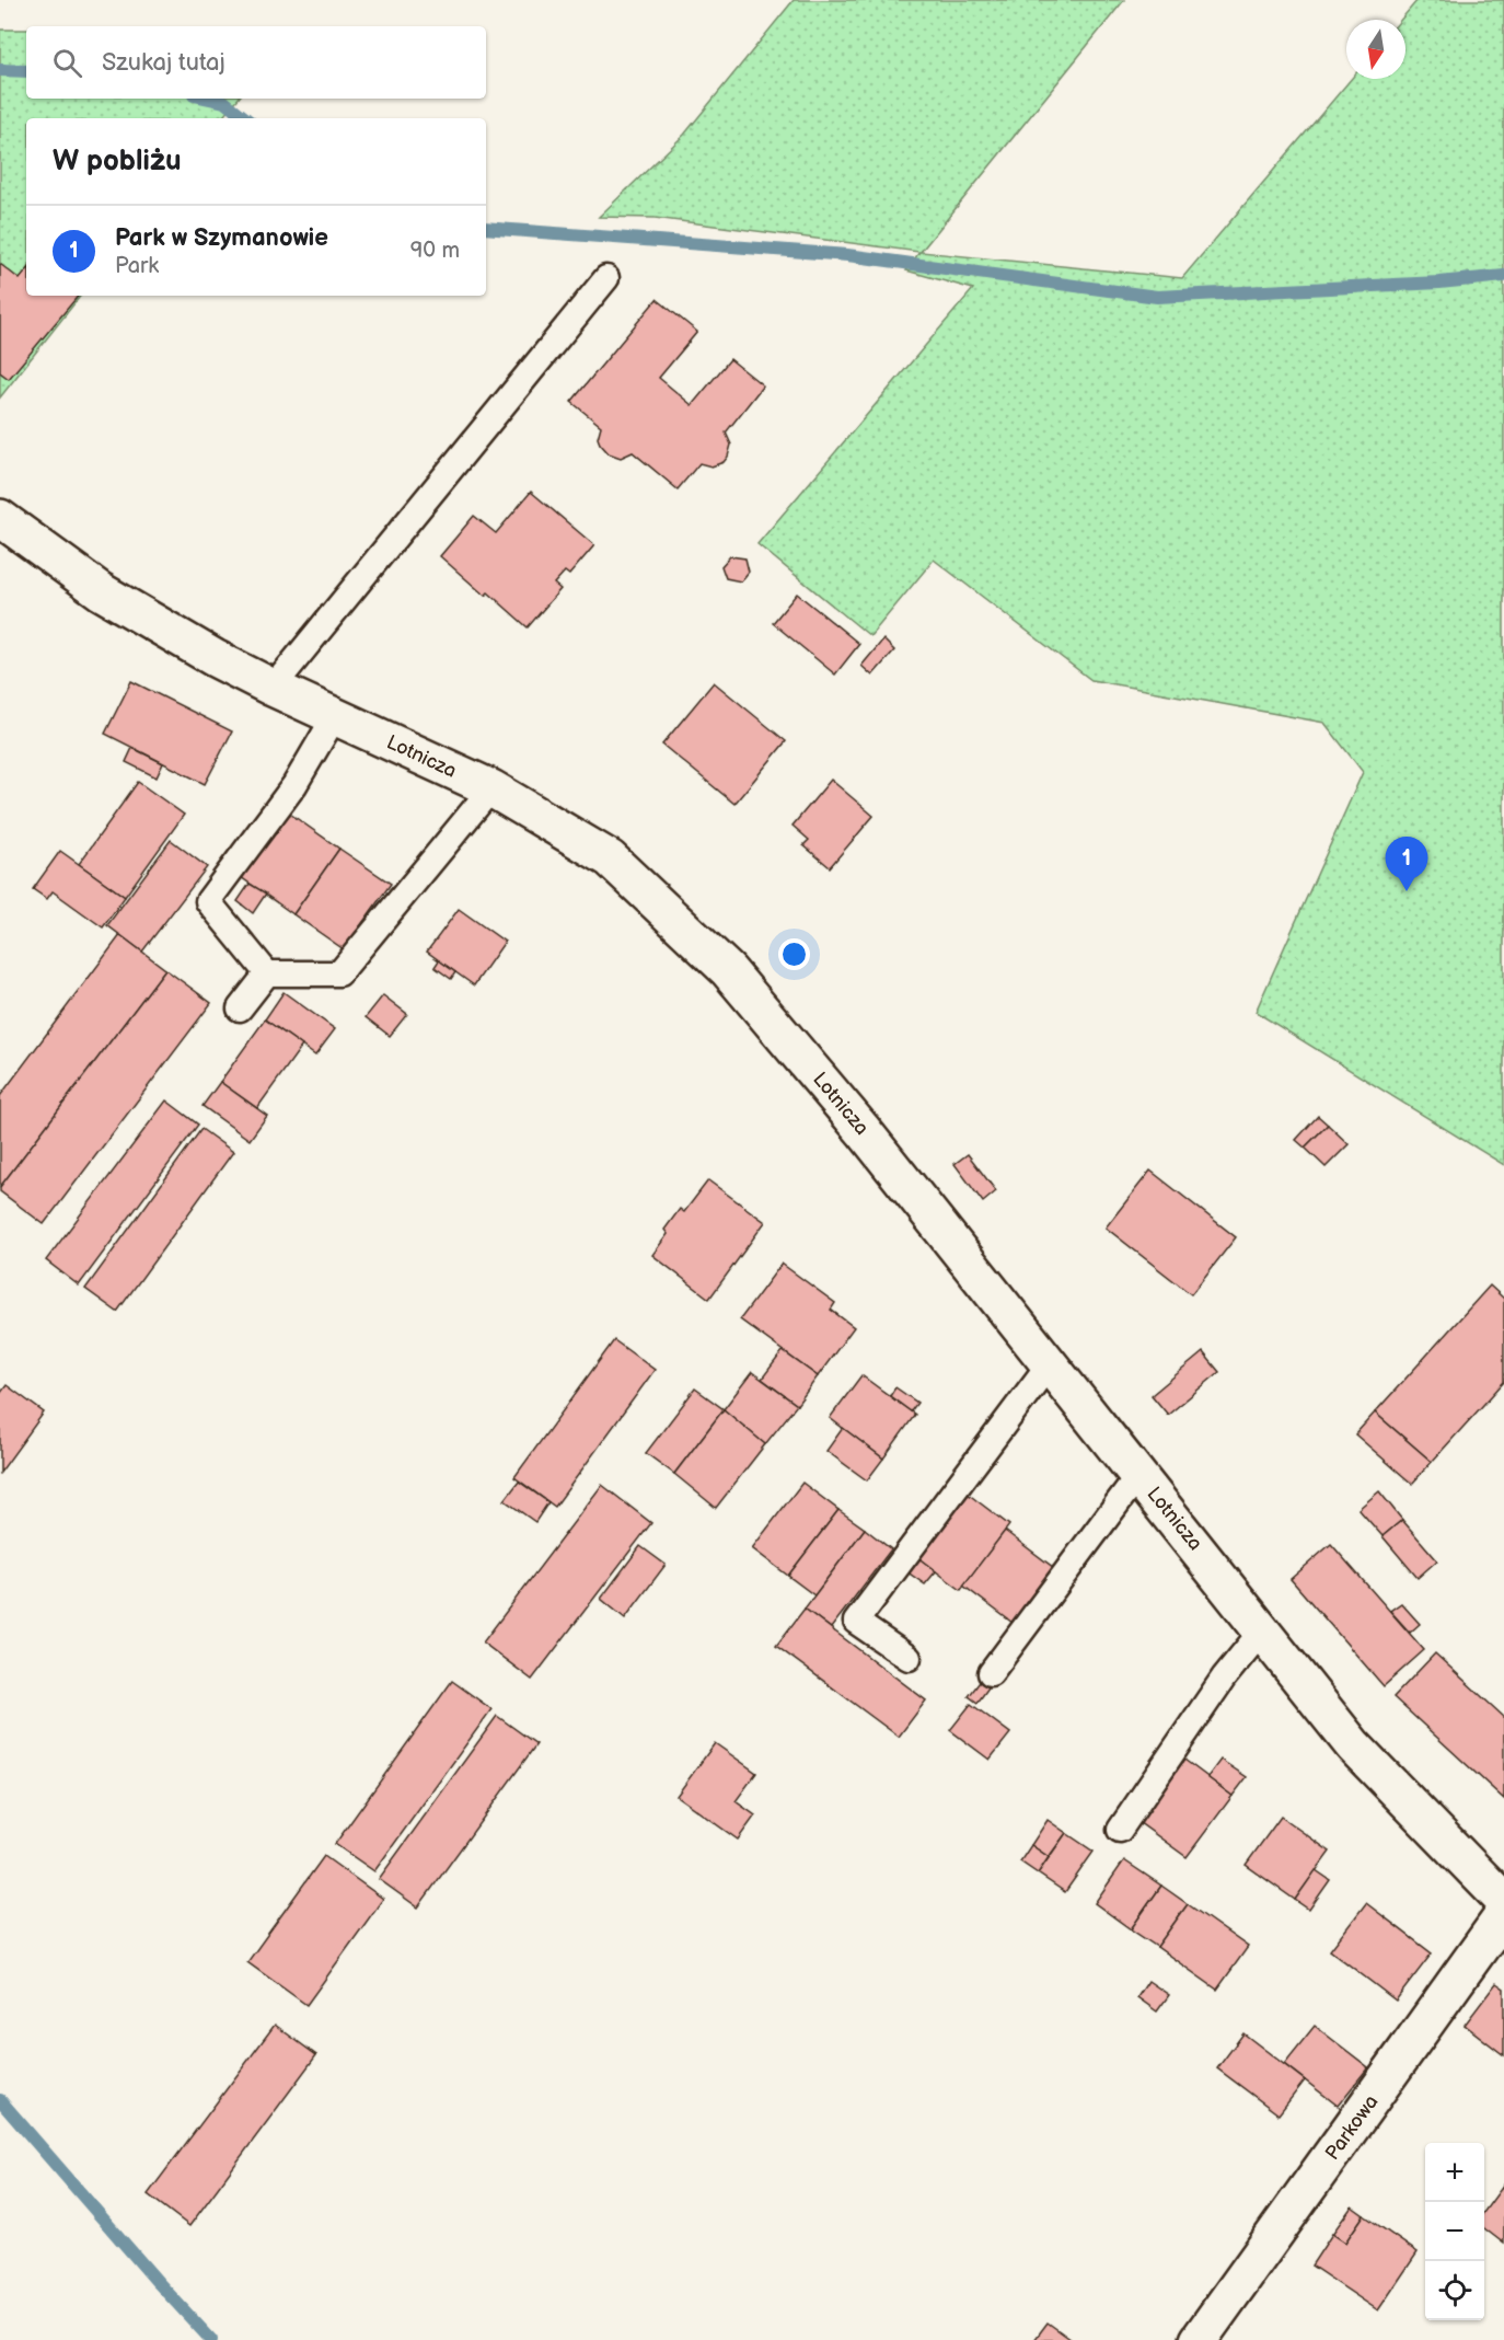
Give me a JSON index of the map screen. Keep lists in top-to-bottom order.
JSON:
{
  "streets": {
    "street": ["Lotnicza", "Parkowa"]
  },
  "crossings": [
    ["Lotnicza", "Parkowa"]
  ],
  "north": "bottom",
  "page": {
    "search": "Szukaj tutaj",
    "heading": "W pobliżu",
    "list": [
      {
        "mark": "1",
        "name": "Park w Szymanowie",
        "note": "Park",
        "value": "90 m"
      }
    ],
    "pins": "1",
    "map_buttons": ["+", "−"]
  }
}
